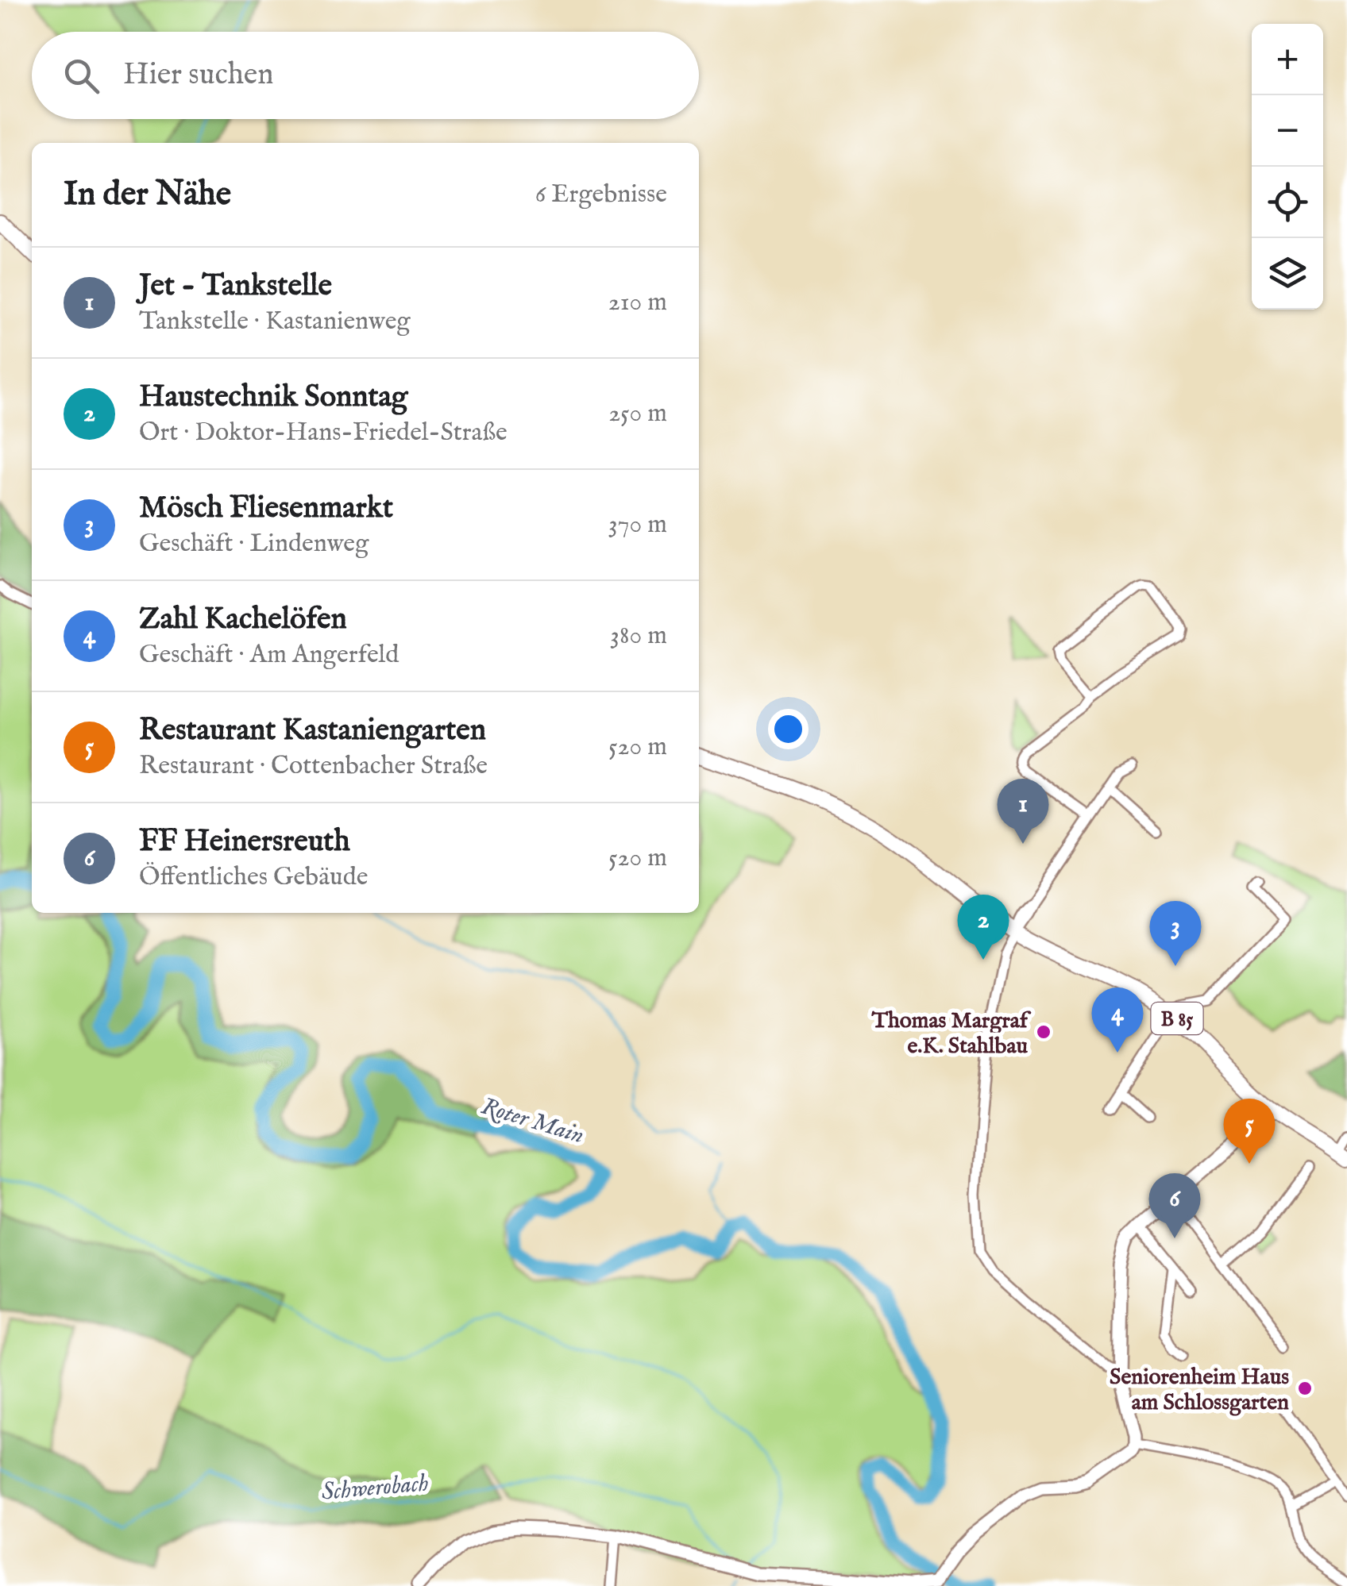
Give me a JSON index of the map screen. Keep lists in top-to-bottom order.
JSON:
{
  "streets": {
    "main road": ["B 85"]
  },
  "water": ["Roter Main", "Schwerobach"],
  "places": ["Thomas Margraf e.K. Stahlbau", "Seniorenheim Haus am Schlossgarten"],
  "page": {
    "map_buttons": ["+", "−"],
    "search": "Hier suchen",
    "heading": ["In der Nähe", "6 Ergebnisse"],
    "list": [
      {
        "mark": "1",
        "name": "Jet - Tankstelle",
        "note": "Tankstelle · Kastanienweg",
        "value": "210 m"
      },
      {
        "mark": "2",
        "name": "Haustechnik Sonntag",
        "note": "Ort · Doktor-Hans-Friedel-Straße",
        "value": "250 m"
      },
      {
        "mark": "3",
        "name": "Mösch Fliesenmarkt",
        "note": "Geschäft · Lindenweg",
        "value": "370 m"
      },
      {
        "mark": "4",
        "name": "Zahl Kachelöfen",
        "note": "Geschäft · Am Angerfeld",
        "value": "380 m"
      },
      {
        "mark": "5",
        "name": "Restaurant Kastaniengarten",
        "note": "Restaurant · Cottenbacher Straße",
        "value": "520 m"
      },
      {
        "mark": "6",
        "name": "FF Heinersreuth",
        "note": "Öffentliches Gebäude",
        "value": "520 m"
      }
    ],
    "pins": [
      "1",
      "2",
      "3",
      "4",
      "5",
      "6"
    ]
  }
}
